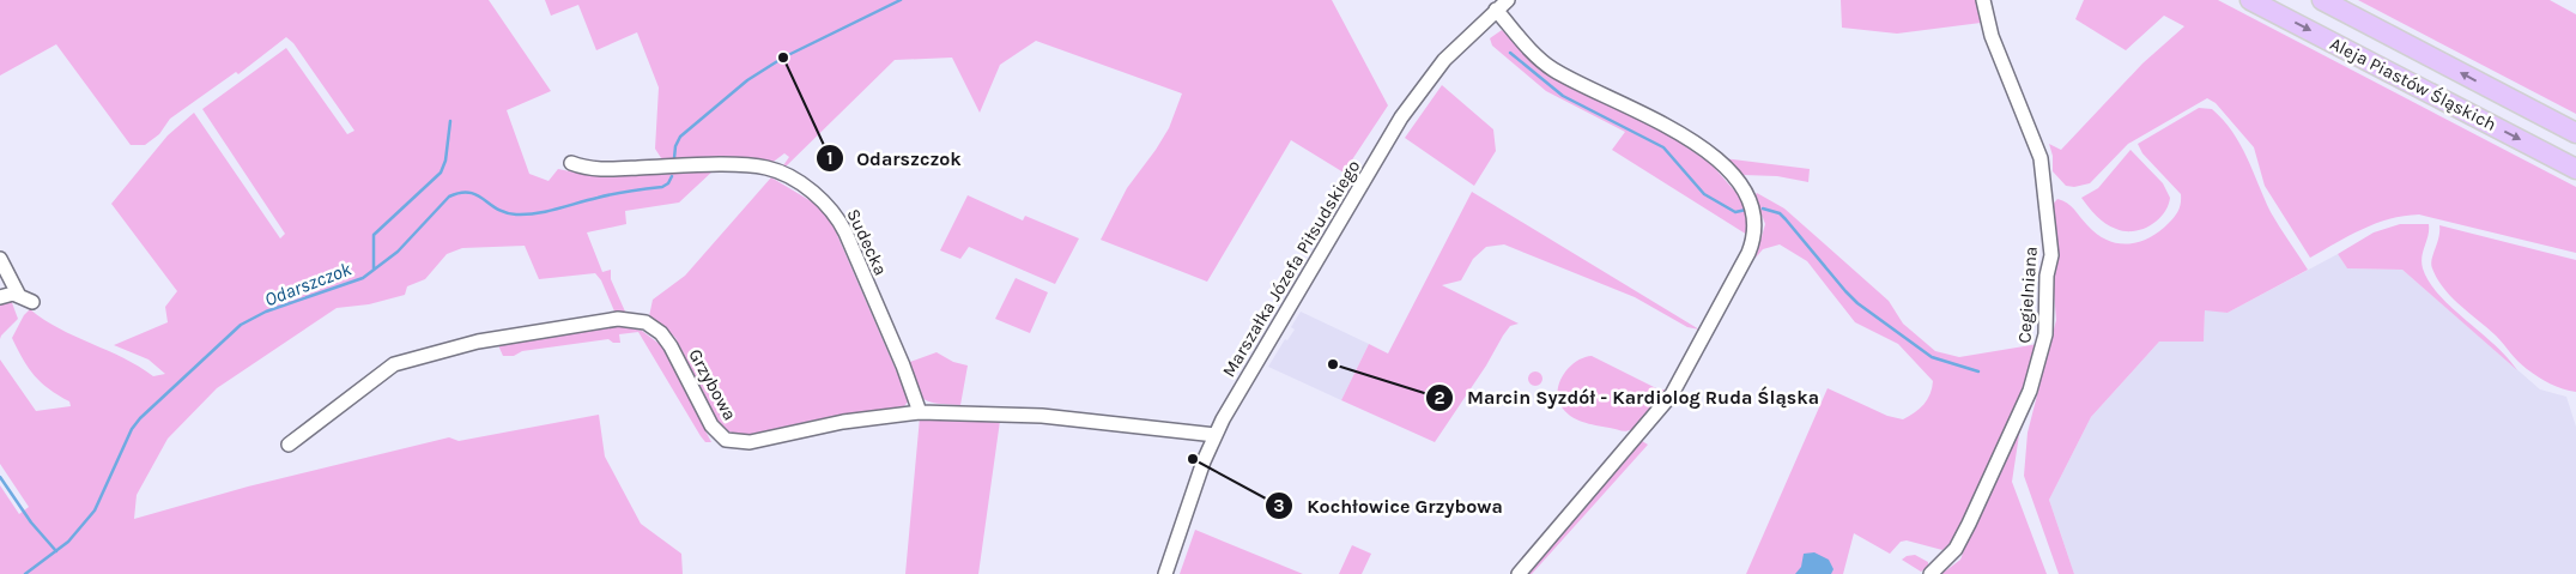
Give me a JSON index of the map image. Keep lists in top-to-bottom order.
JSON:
{
  "streets": {
    "highway": ["Aleja Piastów Śląskich"],
    "street": [
      "Sudecka",
      "Marszałka Józefa Piłsudskiego",
      "Cegielniana",
      "Grzybowa"
    ]
  },
  "crossings": [
    ["Sudecka", "Grzybowa"],
    ["Marszałka Józefa Piłsudskiego", "Grzybowa"]
  ],
  "water": ["Odarszczok"],
  "places": ["Odarszczok", "Marcin Syzdół - Kardiolog Ruda Śląska", "Kochłowice Grzybowa"]
}
